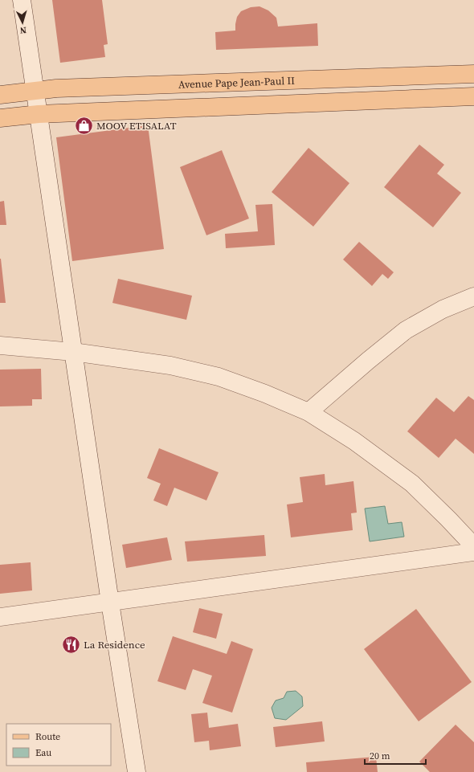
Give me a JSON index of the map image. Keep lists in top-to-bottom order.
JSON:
{
  "streets": {
    "main road": ["Avenue Pape Jean-Paul II"]
  },
  "places": {
    "shop": ["MOOV ETISALAT"],
    "restaurant": ["La Residence"]
  },
  "legend": ["Route", "Eau"],
  "scale_bar": "20 m",
  "north": "bottom"
}
